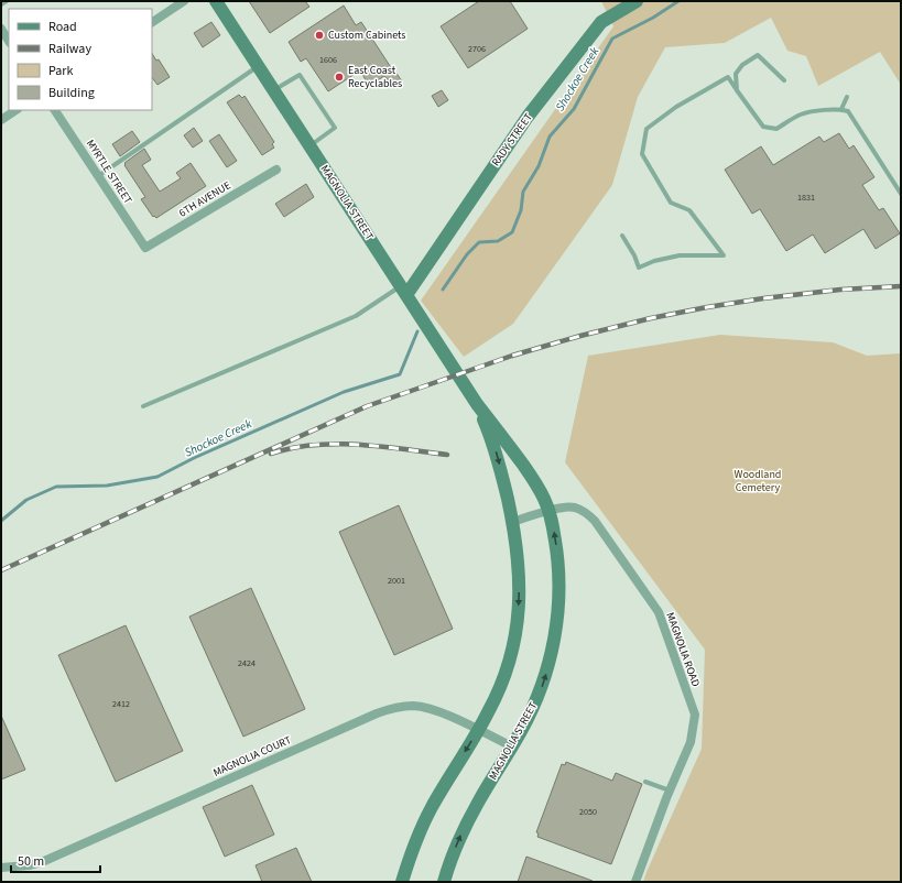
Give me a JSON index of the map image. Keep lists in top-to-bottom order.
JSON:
{
  "streets": {
    "main road": ["RADY STREET", "MAGNOLIA STREET"],
    "street": [
      "MYRTLE STREET",
      "6TH AVENUE",
      "MAGNOLIA ROAD",
      "MAGNOLIA COURT"
    ]
  },
  "crossings": [
    ["RADY STREET", "MAGNOLIA STREET"],
    ["MYRTLE STREET", "6TH AVENUE"],
    ["MAGNOLIA STREET", "MAGNOLIA ROAD"],
    ["MAGNOLIA STREET", "MAGNOLIA COURT"]
  ],
  "water": ["Shockoe Creek"],
  "parks": ["Woodland Cemetery"],
  "places": ["Custom Cabinets", "East Coast Recyclables"],
  "house_numbers": [
    "2706",
    "1606",
    "1831",
    "2001",
    "2424",
    "2412",
    "2050"
  ],
  "legend": [
    "Road",
    "Railway",
    "Park",
    "Building"
  ],
  "scale_bar": "50 m"
}
